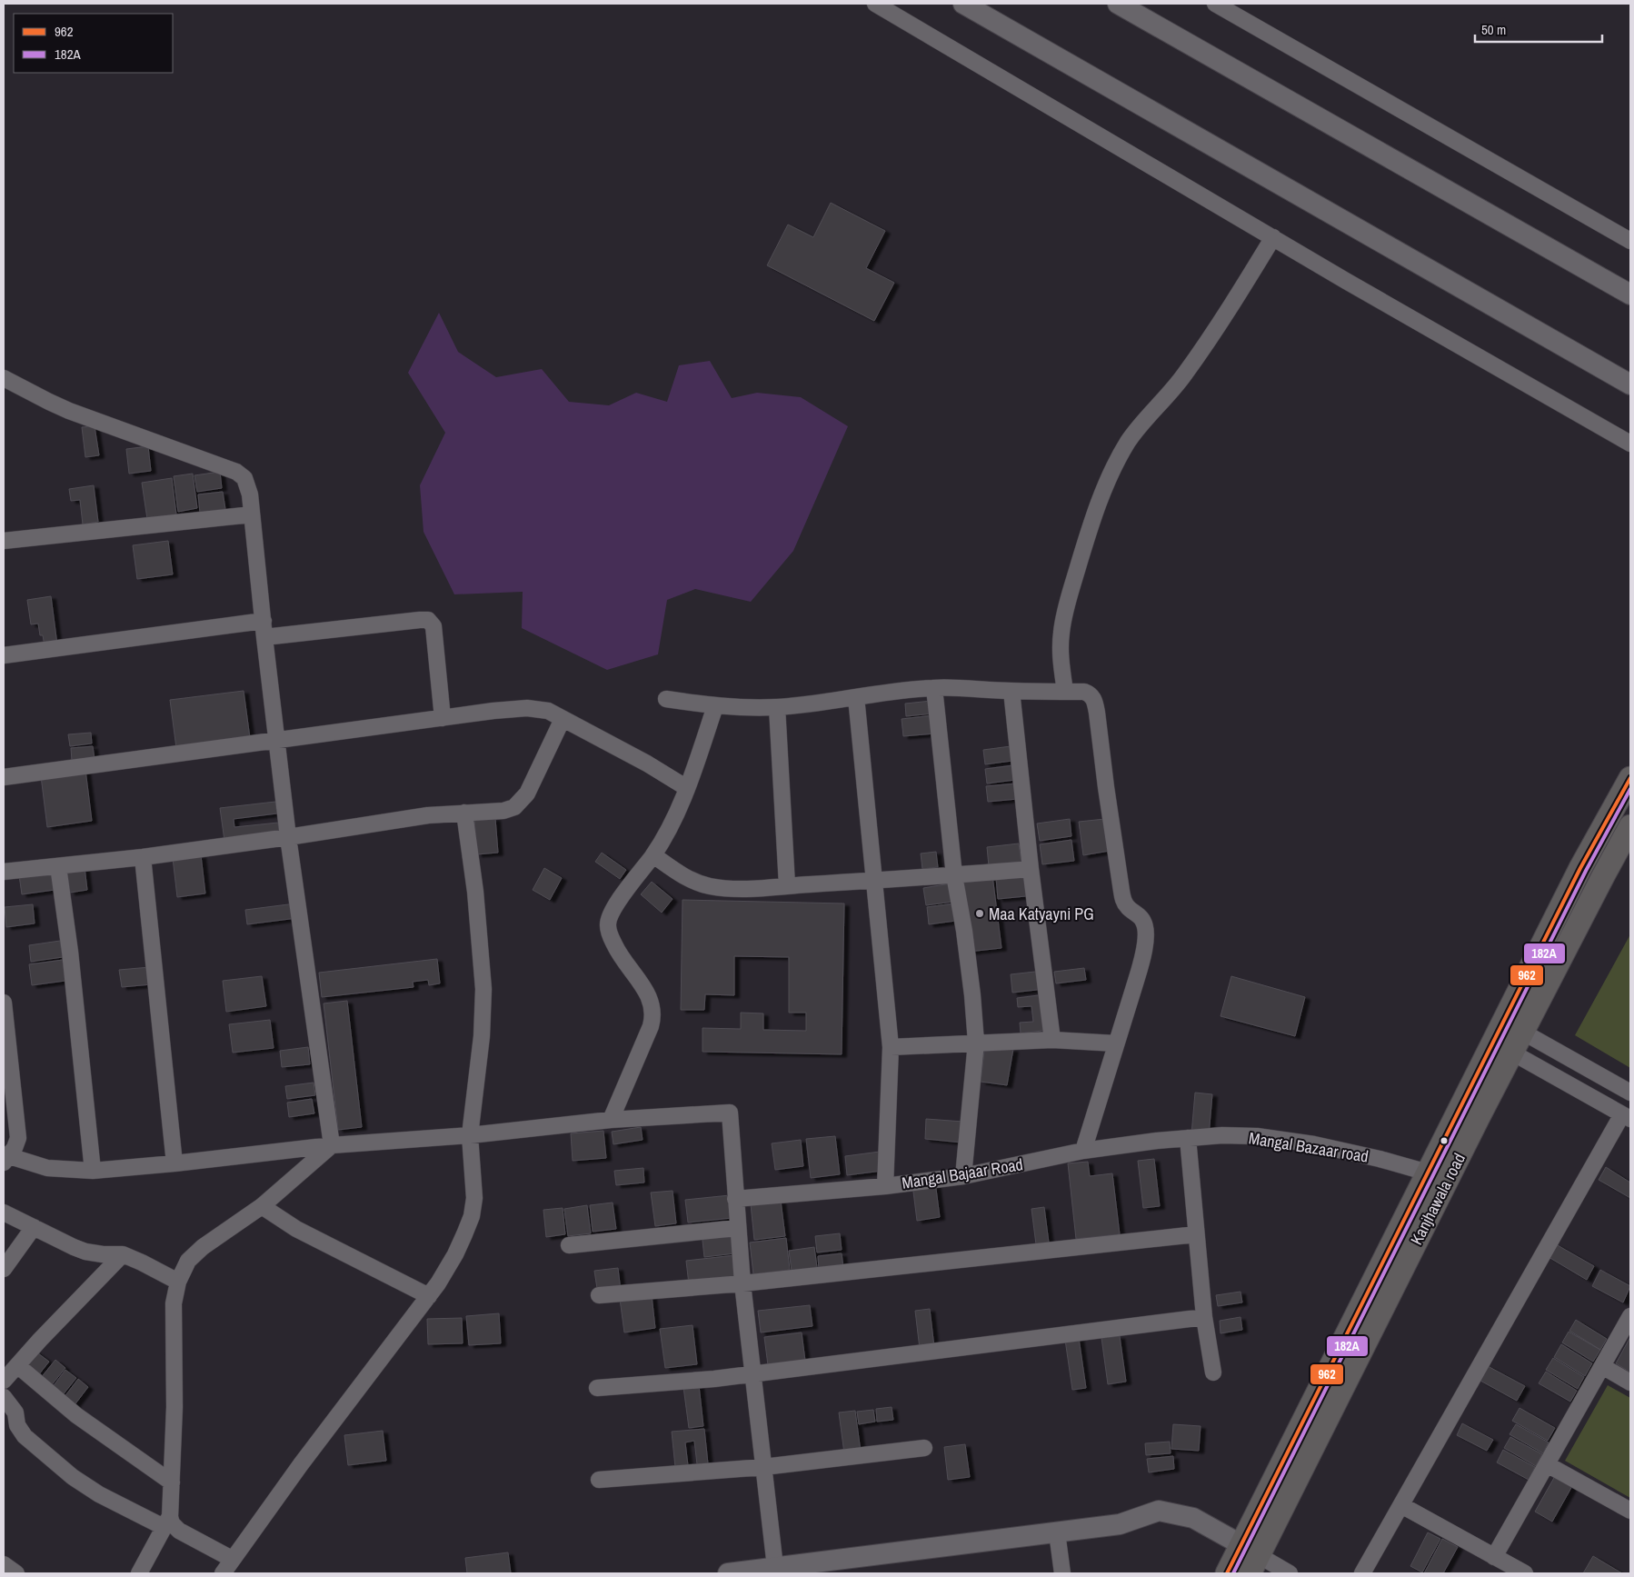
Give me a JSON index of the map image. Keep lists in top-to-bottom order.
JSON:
{
  "streets": {
    "main road": ["Kanjhawala road"],
    "street": ["Mangal Bazaar road", "Mangal Bajaar Road"]
  },
  "crossings": [
    ["Mangal Bazaar road", "Mangal Bajaar Road"],
    ["Mangal Bazaar road", "Kanjhawala road"]
  ],
  "places": ["Maa Katyayni PG"],
  "lines": ["transit line 962", "transit line 182A"],
  "legend": ["962", "182A"],
  "scale_bar": "50 m"
}
